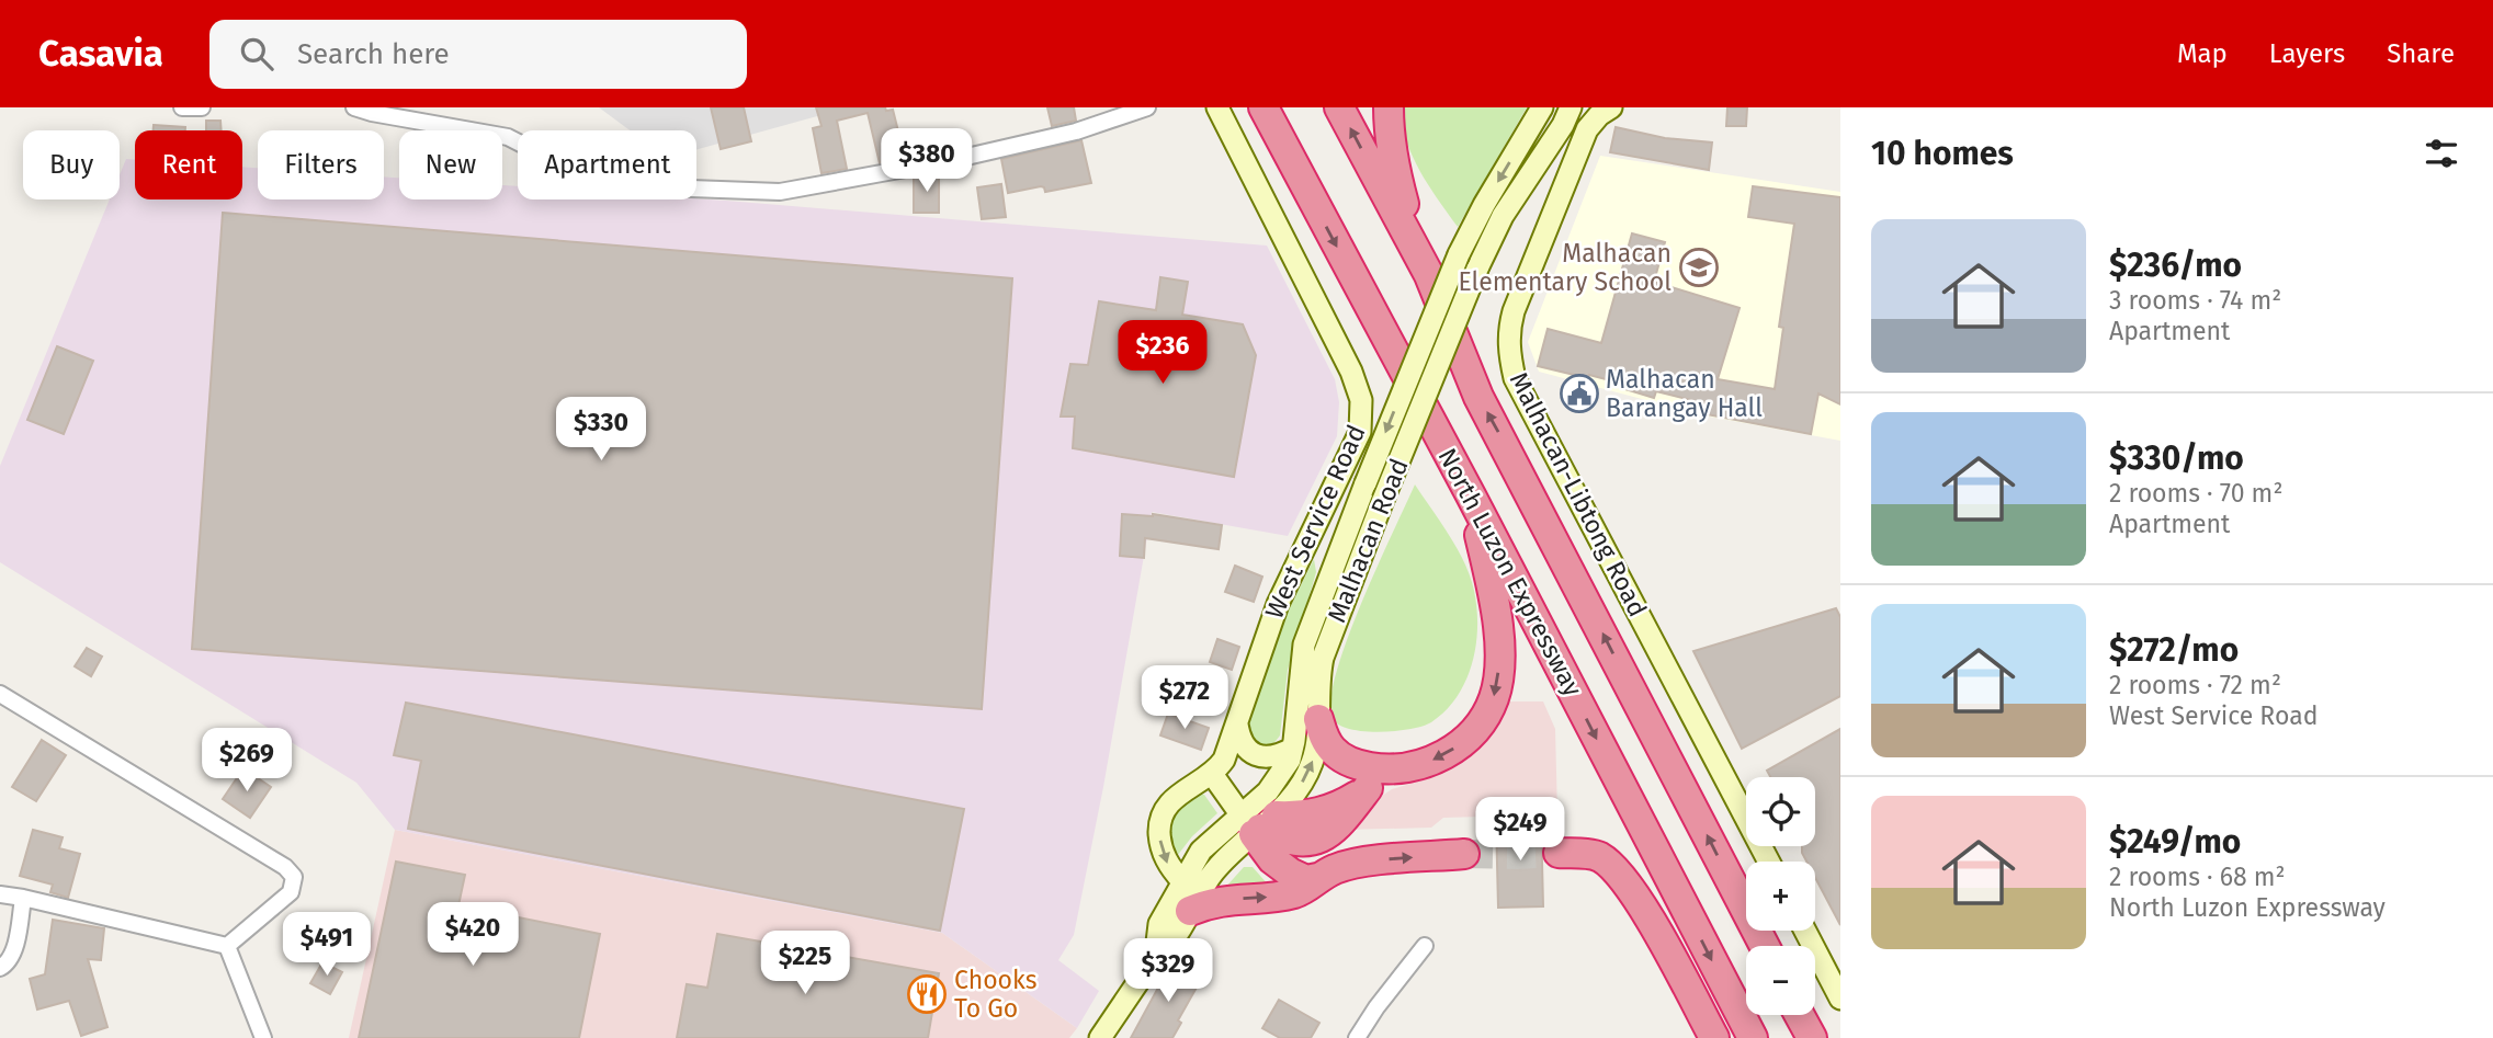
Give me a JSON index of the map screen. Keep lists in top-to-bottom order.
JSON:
{
  "streets": {
    "highway": ["North Luzon Expressway"],
    "main road": ["Malhacan-Libtong Road", "West Service Road", "Malhacan Road"]
  },
  "places": {
    "school or university": ["Malhacan Elementary School"],
    "public building": ["Malhacan Barangay Hall"],
    "restaurant": ["Chooks To Go"]
  },
  "page": {
    "header": "Casavia",
    "search": "Search here",
    "nav": ["Map", "Layers", "Share"],
    "heading": "10 homes",
    "price": [
      "$380",
      "$236",
      "$330",
      "$272",
      "$269",
      "$249",
      "$420",
      "$491",
      "$225",
      "$329"
    ],
    "chip": [
      "Buy",
      "Rent",
      "Filters",
      "New",
      "Apartment"
    ],
    "list": [
      {
        "name": "$236/mo",
        "note": "3 rooms · 74 m² · Apartment"
      },
      {
        "name": "$330/mo",
        "note": "2 rooms · 70 m² · Apartment"
      },
      {
        "name": "$272/mo",
        "note": "2 rooms · 72 m² · West Service Road"
      },
      {
        "name": "$249/mo",
        "note": "2 rooms · 68 m² · North Luzon Expressway"
      }
    ],
    "map_buttons": ["+", "−"]
  }
}
